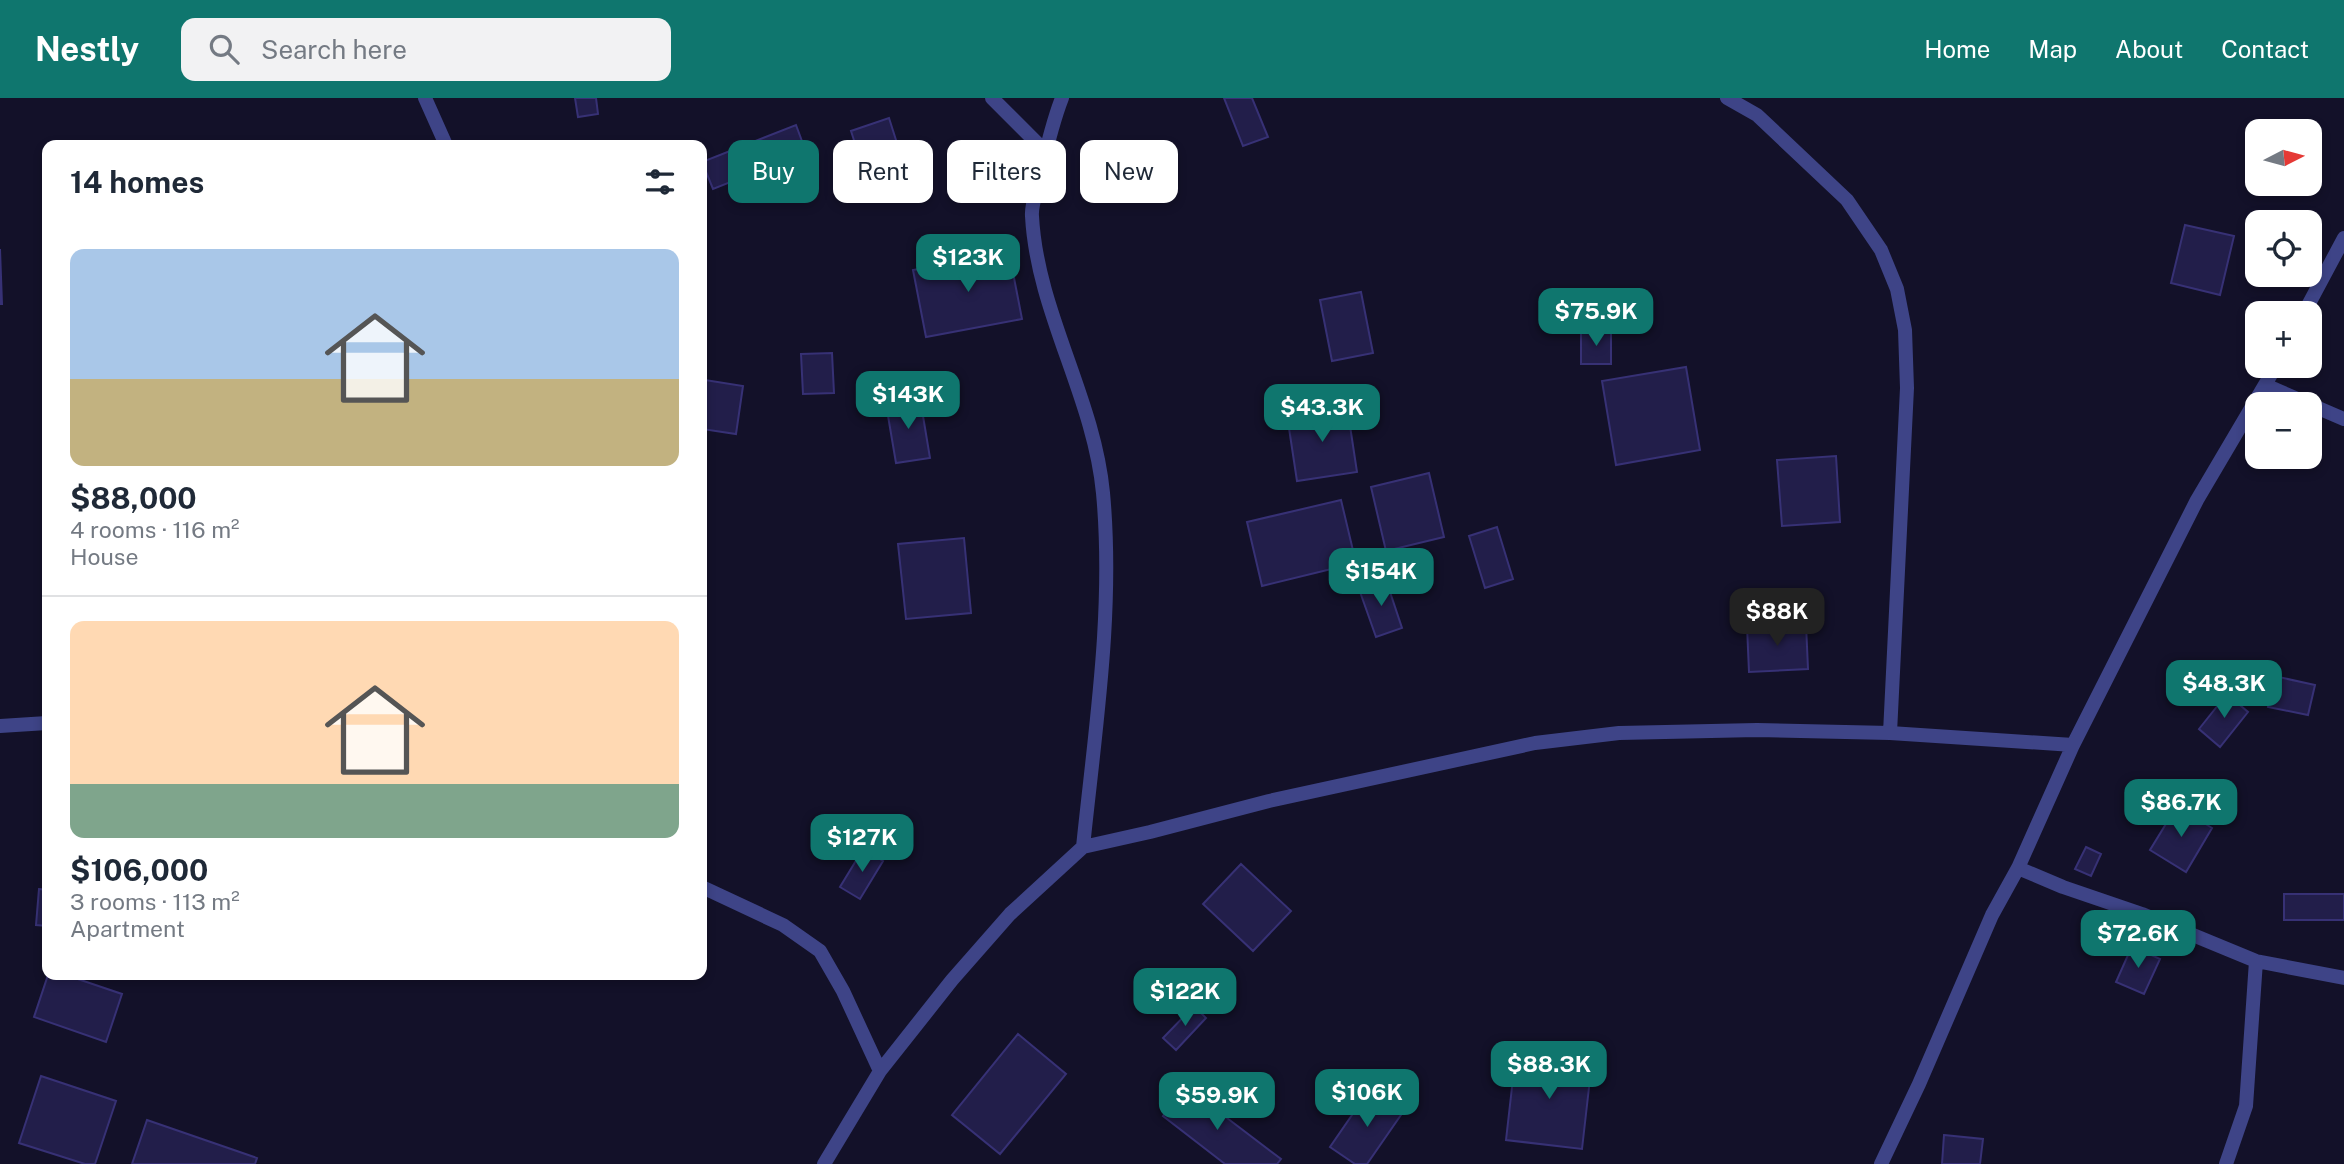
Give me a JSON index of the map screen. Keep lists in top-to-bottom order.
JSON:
{
  "north": "right",
  "page": {
    "header": "Nestly",
    "search": "Search here",
    "nav": [
      "Home",
      "Map",
      "About",
      "Contact"
    ],
    "map_buttons": ["+", "−"],
    "chip": [
      "Buy",
      "Rent",
      "Filters",
      "New"
    ],
    "heading": "14 homes",
    "list": [
      {
        "name": "$88,000",
        "note": "4 rooms · 116 m² · House"
      },
      {
        "name": "$106,000",
        "note": "3 rooms · 113 m² · Apartment"
      }
    ],
    "price": [
      "$123K",
      "$75.9K",
      "$143K",
      "$43.3K",
      "$154K",
      "$88K",
      "$48.3K",
      "$86.7K",
      "$127K",
      "$72.6K",
      "$122K",
      "$88.3K",
      "$106K",
      "$59.9K"
    ]
  }
}
